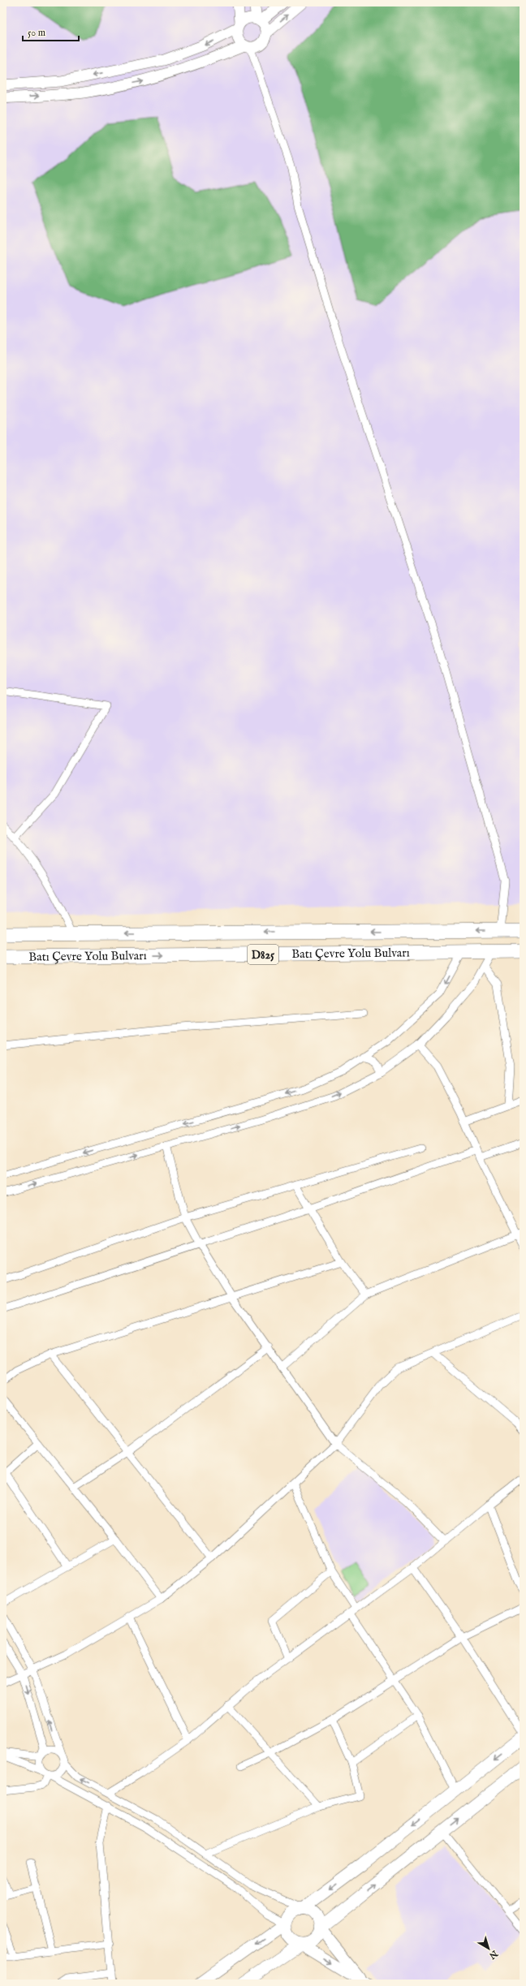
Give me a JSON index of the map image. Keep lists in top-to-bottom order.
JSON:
{
  "streets": {
    "highway": ["Batı Çevre Yolu Bulvarı", "D825"]
  },
  "scale_bar": "50 m",
  "north": "bottom right"
}
